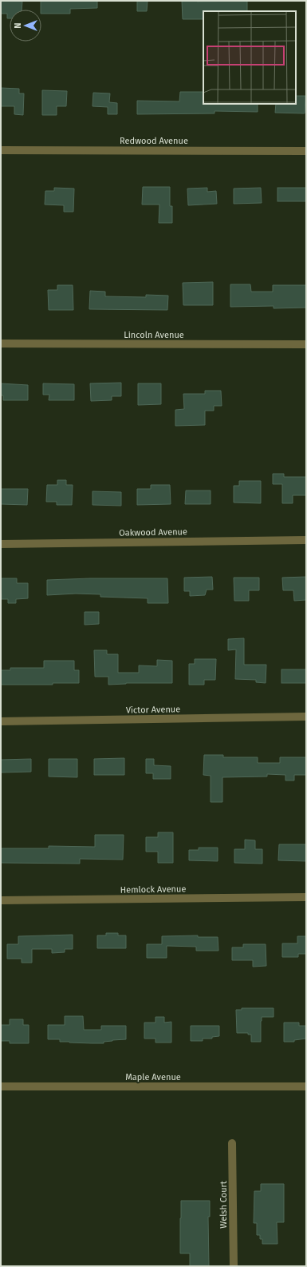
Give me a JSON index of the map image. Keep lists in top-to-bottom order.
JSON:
{
  "streets": {
    "street": [
      "Redwood Avenue",
      "Lincoln Avenue",
      "Oakwood Avenue",
      "Victor Avenue",
      "Hemlock Avenue",
      "Maple Avenue",
      "Welsh Court"
    ]
  },
  "north": "left"
}
